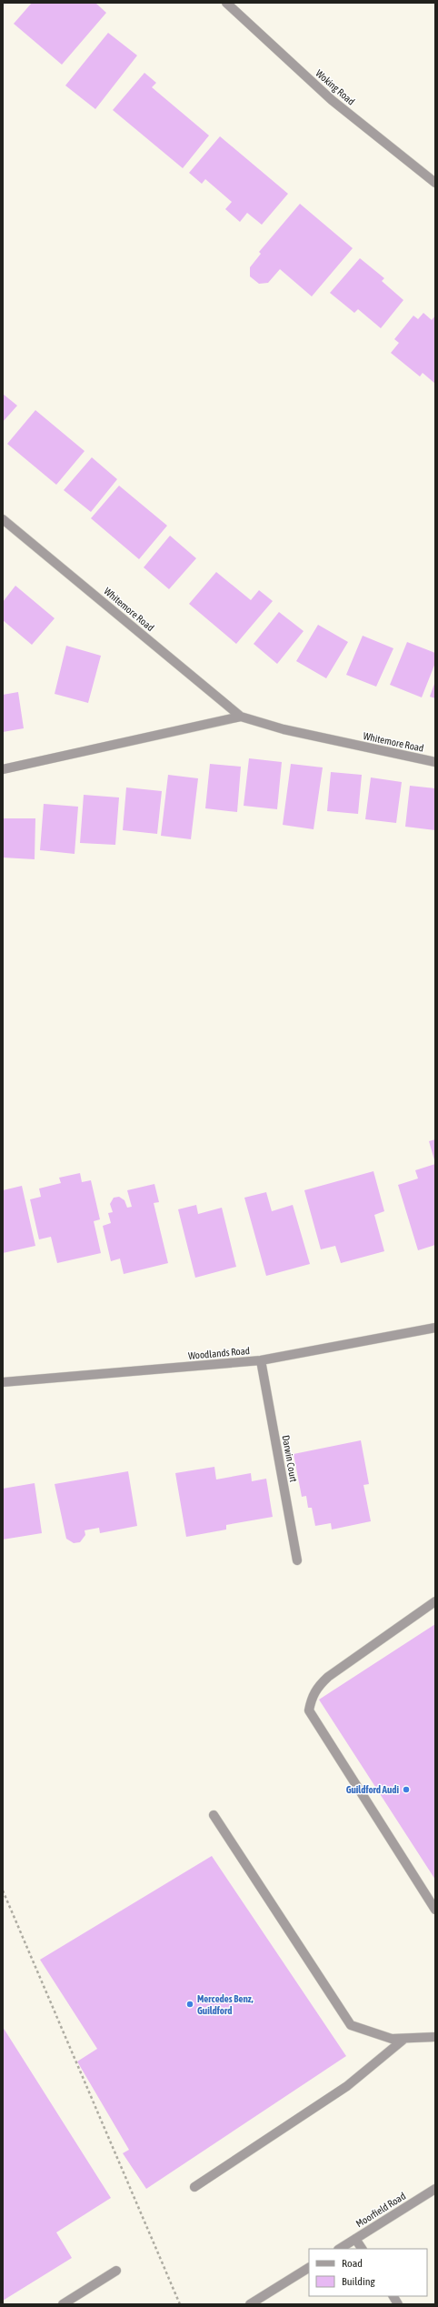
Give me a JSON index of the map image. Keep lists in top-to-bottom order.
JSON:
{
  "streets": {
    "street": [
      "Woking Road",
      "Whitemore Road",
      "Woodlands Road",
      "Darwin Court",
      "Moorfield Road"
    ]
  },
  "crossings": [
    ["Woodlands Road", "Darwin Court"]
  ],
  "places": ["Guildford Audi", "Mercedes Benz, Guildford"],
  "legend": ["Road", "Building"]
}
